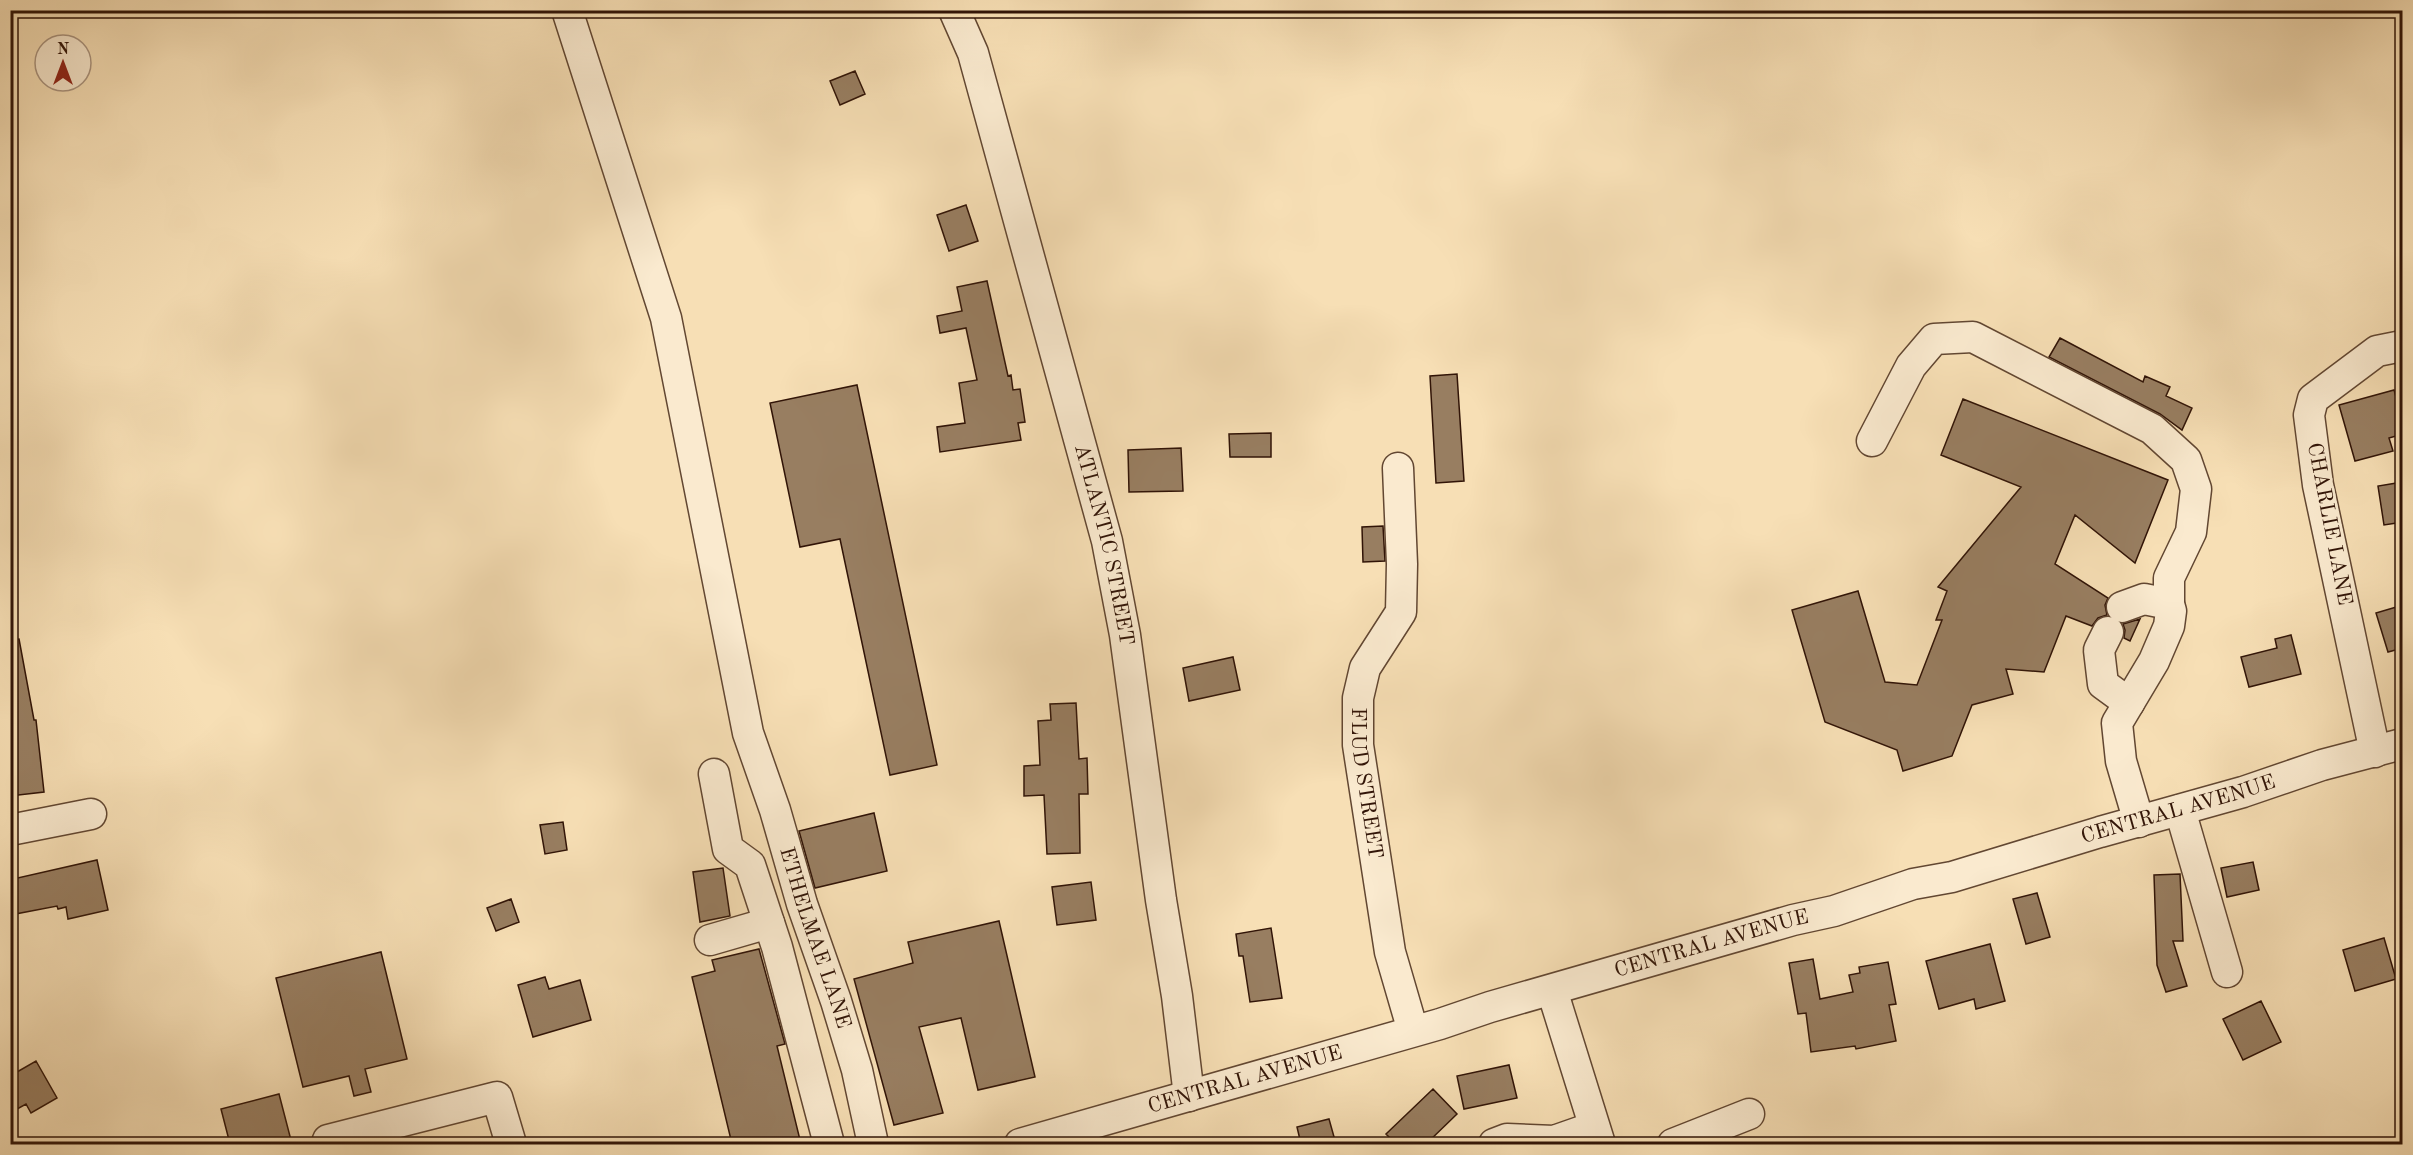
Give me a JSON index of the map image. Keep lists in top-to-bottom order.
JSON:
{
  "streets": {
    "street": [
      "CHARLIE LANE",
      "ATLANTIC STREET",
      "FLUD STREET",
      "CENTRAL AVENUE",
      "ETHELMAE LANE"
    ]
  },
  "crossings": [
    ["CHARLIE LANE", "CENTRAL AVENUE"],
    ["ATLANTIC STREET", "CENTRAL AVENUE"],
    ["FLUD STREET", "CENTRAL AVENUE"]
  ],
  "north": "top"
}
